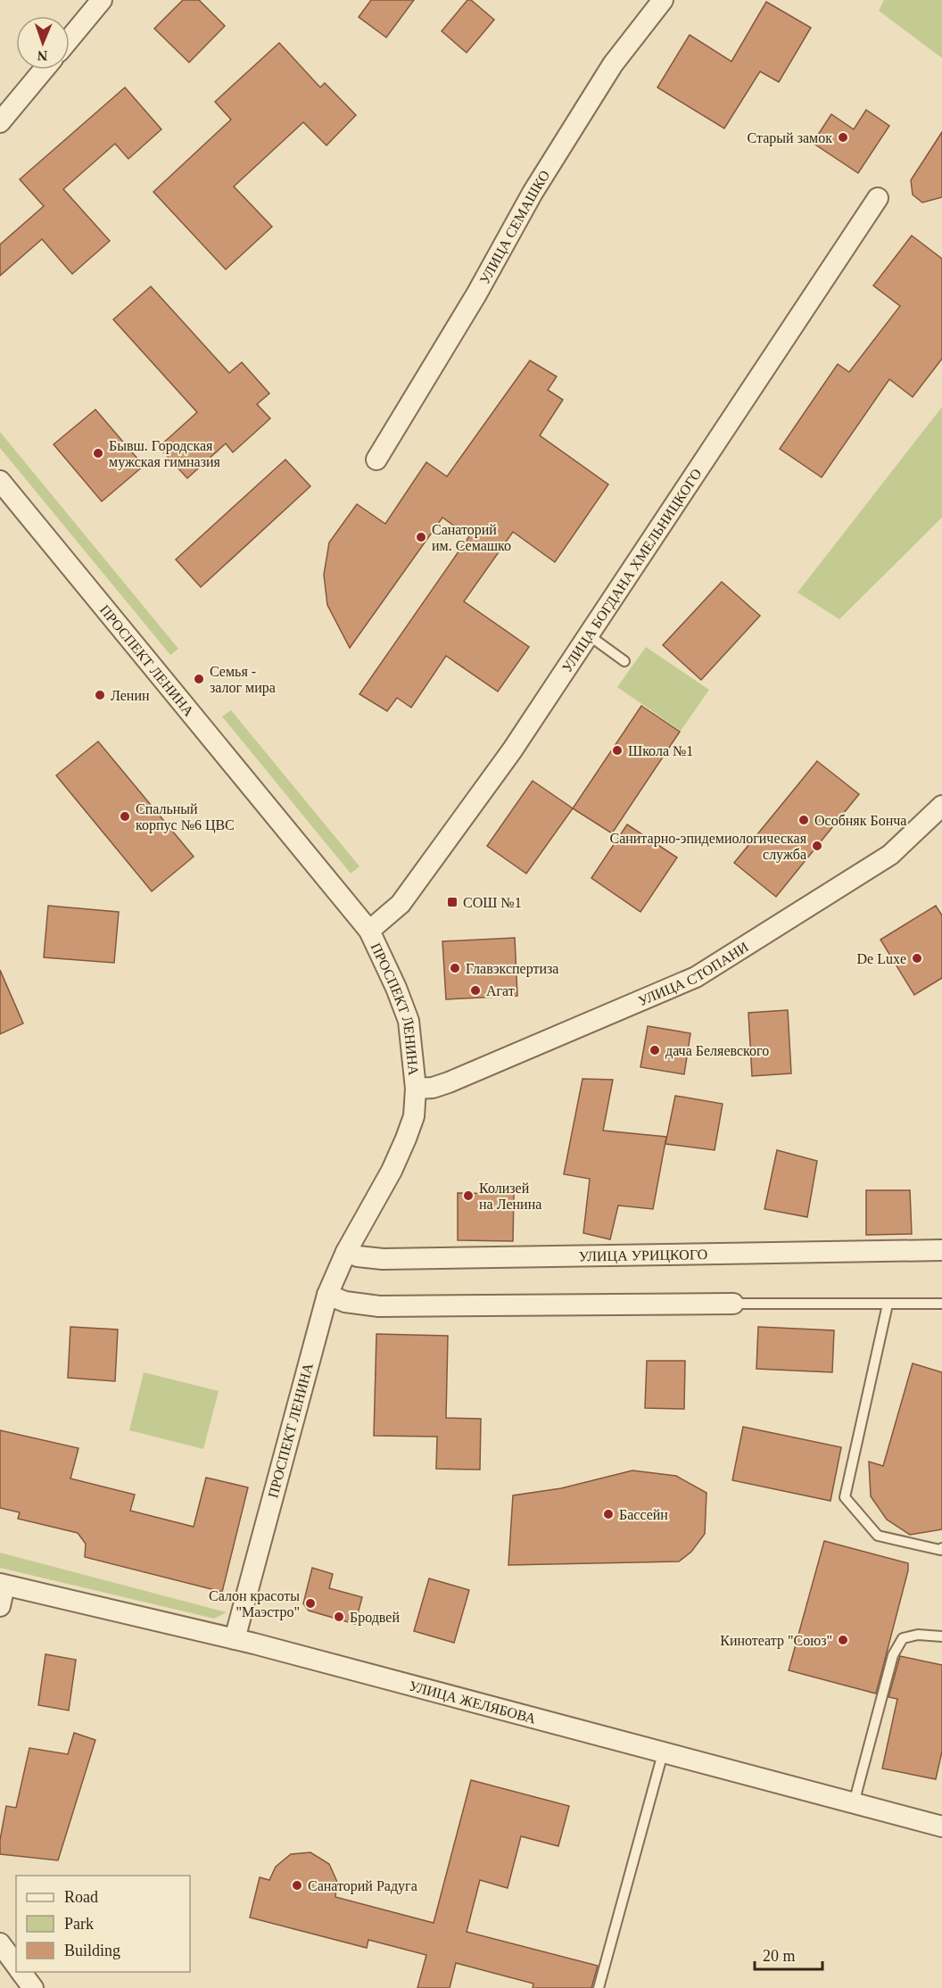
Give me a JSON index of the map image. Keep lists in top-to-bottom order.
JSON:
{
  "streets": {
    "street": [
      "УЛИЦА СЕМАШКО",
      "УЛИЦА БОГДАНА ХМЕЛЬНИЦКОГО",
      "ПРОСПЕКТ ЛЕНИНА",
      "УЛИЦА СТОПАНИ",
      "УЛИЦА УРИЦКОГО",
      "УЛИЦА ЖЕЛЯБОВА"
    ]
  },
  "crossings": [
    ["УЛИЦА БОГДАНА ХМЕЛЬНИЦКОГО", "ПРОСПЕКТ ЛЕНИНА"],
    ["ПРОСПЕКТ ЛЕНИНА", "УЛИЦА СТОПАНИ"],
    ["ПРОСПЕКТ ЛЕНИНА", "УЛИЦА УРИЦКОГО"],
    ["ПРОСПЕКТ ЛЕНИНА", "УЛИЦА ЖЕЛЯБОВА"]
  ],
  "places": {
    "other": [
      "Старый замок",
      "Бывш. Городская мужская гимназия",
      "Санаторий им. Семашко",
      "Семья - залог мира",
      "Ленин",
      "Школа №1",
      "Спальный корпус №6 ЦВС",
      "Особняк Бонча",
      "Санитарно-эпидемиологическая служба",
      "De Luxe",
      "Главэкспертиза",
      "Агат",
      "дача Беляевского",
      "Колизей на Ленина",
      "Бассейн",
      "Салон красоты \"Маэстро\"",
      "Бродвей",
      "Кинотеатр \"Союз\"",
      "Cанаторий Радуга"
    ],
    "transit": ["СОШ №1"]
  },
  "legend": ["Road", "Park", "Building"],
  "scale_bar": "20 m",
  "north": "bottom"
}
